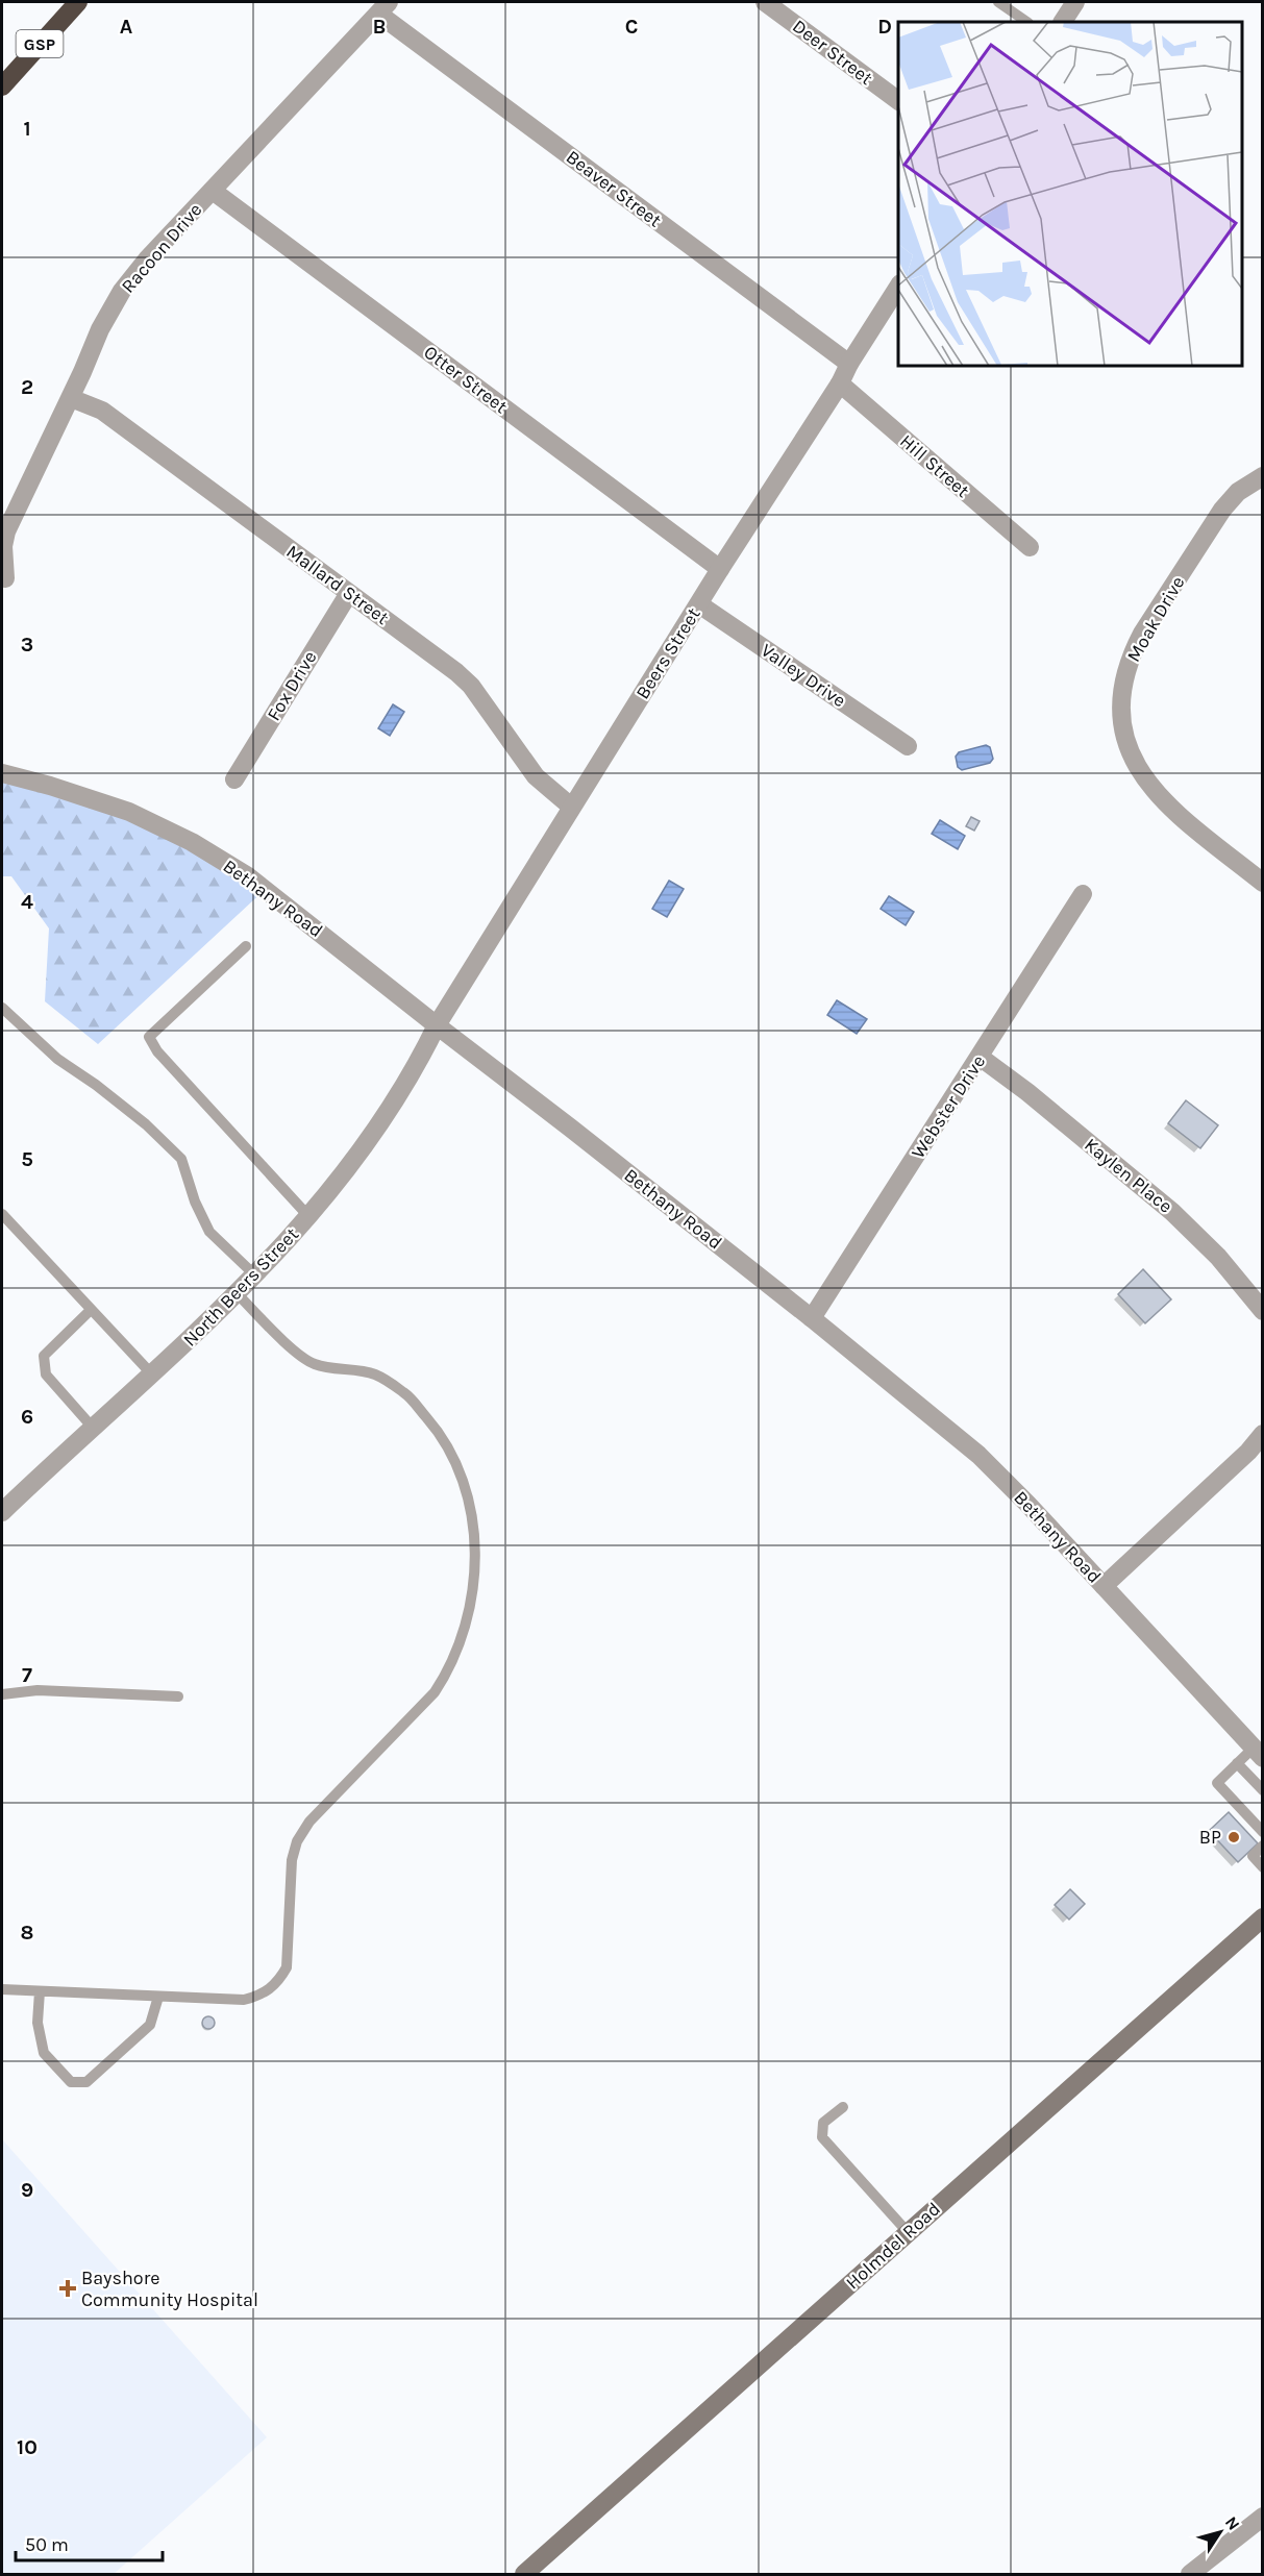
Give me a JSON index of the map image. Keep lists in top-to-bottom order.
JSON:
{
  "streets": {
    "highway": ["GSP"],
    "main road": ["Holmdel Road"],
    "street": [
      "Deer Street",
      "Beaver Street",
      "Racoon Drive",
      "Otter Street",
      "Hill Street",
      "Mallard Street",
      "Moak Drive",
      "Beers Street",
      "Valley Drive",
      "Fox Drive",
      "Bethany Road",
      "Webster Drive",
      "Kaylen Place",
      "North Beers Street"
    ]
  },
  "crossings": [
    ["Beaver Street", "Racoon Drive"],
    ["Beaver Street", "Beers Street"],
    ["Racoon Drive", "Otter Street"],
    ["Racoon Drive", "Mallard Street"],
    ["Otter Street", "Beers Street"],
    ["Hill Street", "Beers Street"],
    ["Mallard Street", "Beers Street"],
    ["Mallard Street", "Fox Drive"],
    ["Beers Street", "Valley Drive"],
    ["Beers Street", "Bethany Road"],
    ["Beers Street", "North Beers Street"],
    ["Bethany Road", "Webster Drive"],
    ["Bethany Road", "North Beers Street"],
    ["Webster Drive", "Kaylen Place"]
  ],
  "places": {
    "other": ["BP"],
    "health": ["Bayshore Community Hospital"]
  },
  "scale_bar": "50 m",
  "north": "top right",
  "grid": {
    "columns": [
      "A",
      "B",
      "C",
      "D"
    ],
    "rows": [
      "1",
      "2",
      "3",
      "4",
      "5",
      "6",
      "7",
      "8",
      "9",
      "10"
    ]
  }
}
